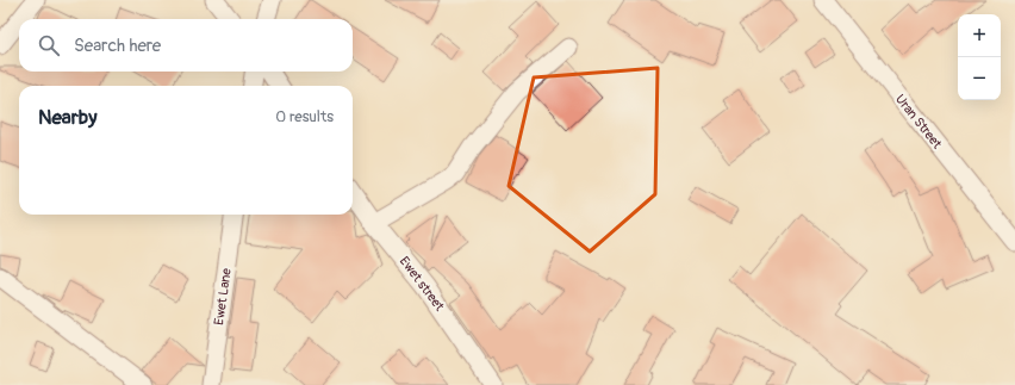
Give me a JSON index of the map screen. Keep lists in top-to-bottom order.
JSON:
{
  "streets": {
    "street": ["Uran Street", "Ewet street", "Ewet Lane"]
  },
  "page": {
    "map_buttons": ["+", "−"],
    "search": "Search here",
    "heading": ["Nearby", "0 results"]
  }
}
